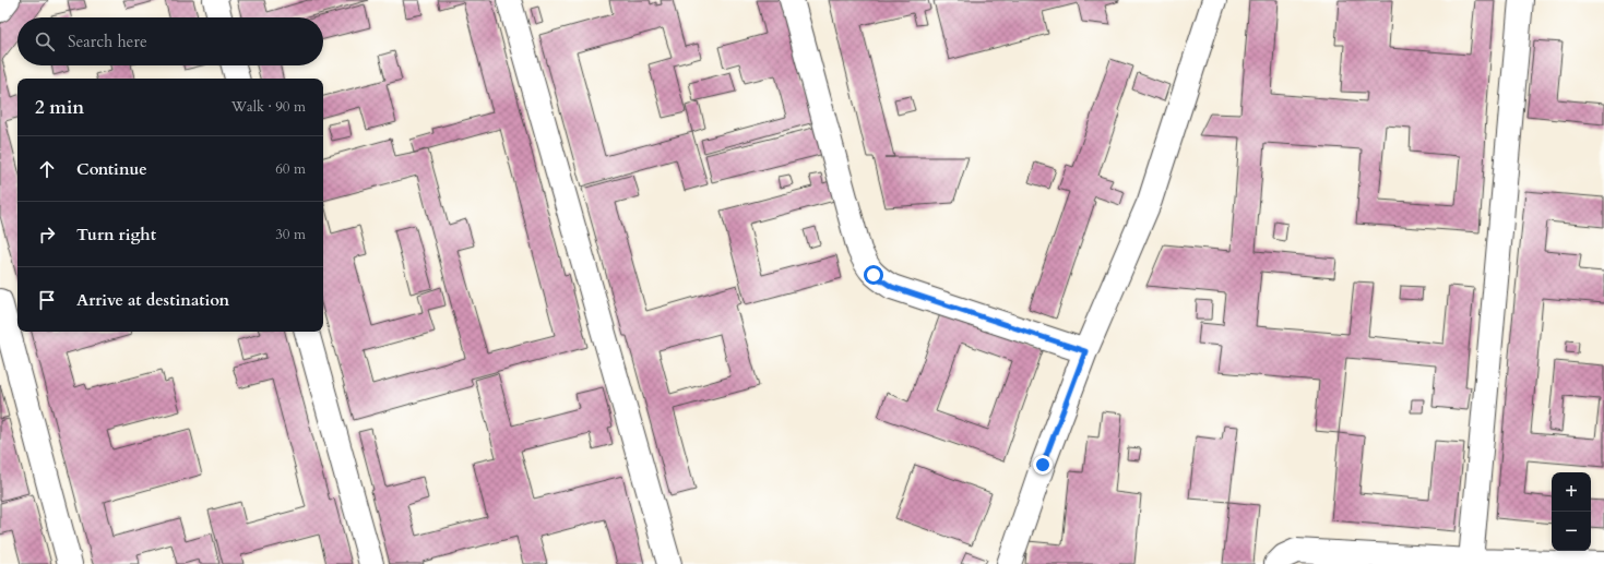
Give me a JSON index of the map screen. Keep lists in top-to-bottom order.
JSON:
{
  "page": {
    "search": "Search here",
    "heading": ["2 min", "Walk · 90 m"],
    "list": [
      ["Continue", "60 m"],
      ["Turn right", "30 m"],
      "Arrive at destination"
    ],
    "map_buttons": ["+", "−"]
  }
}
